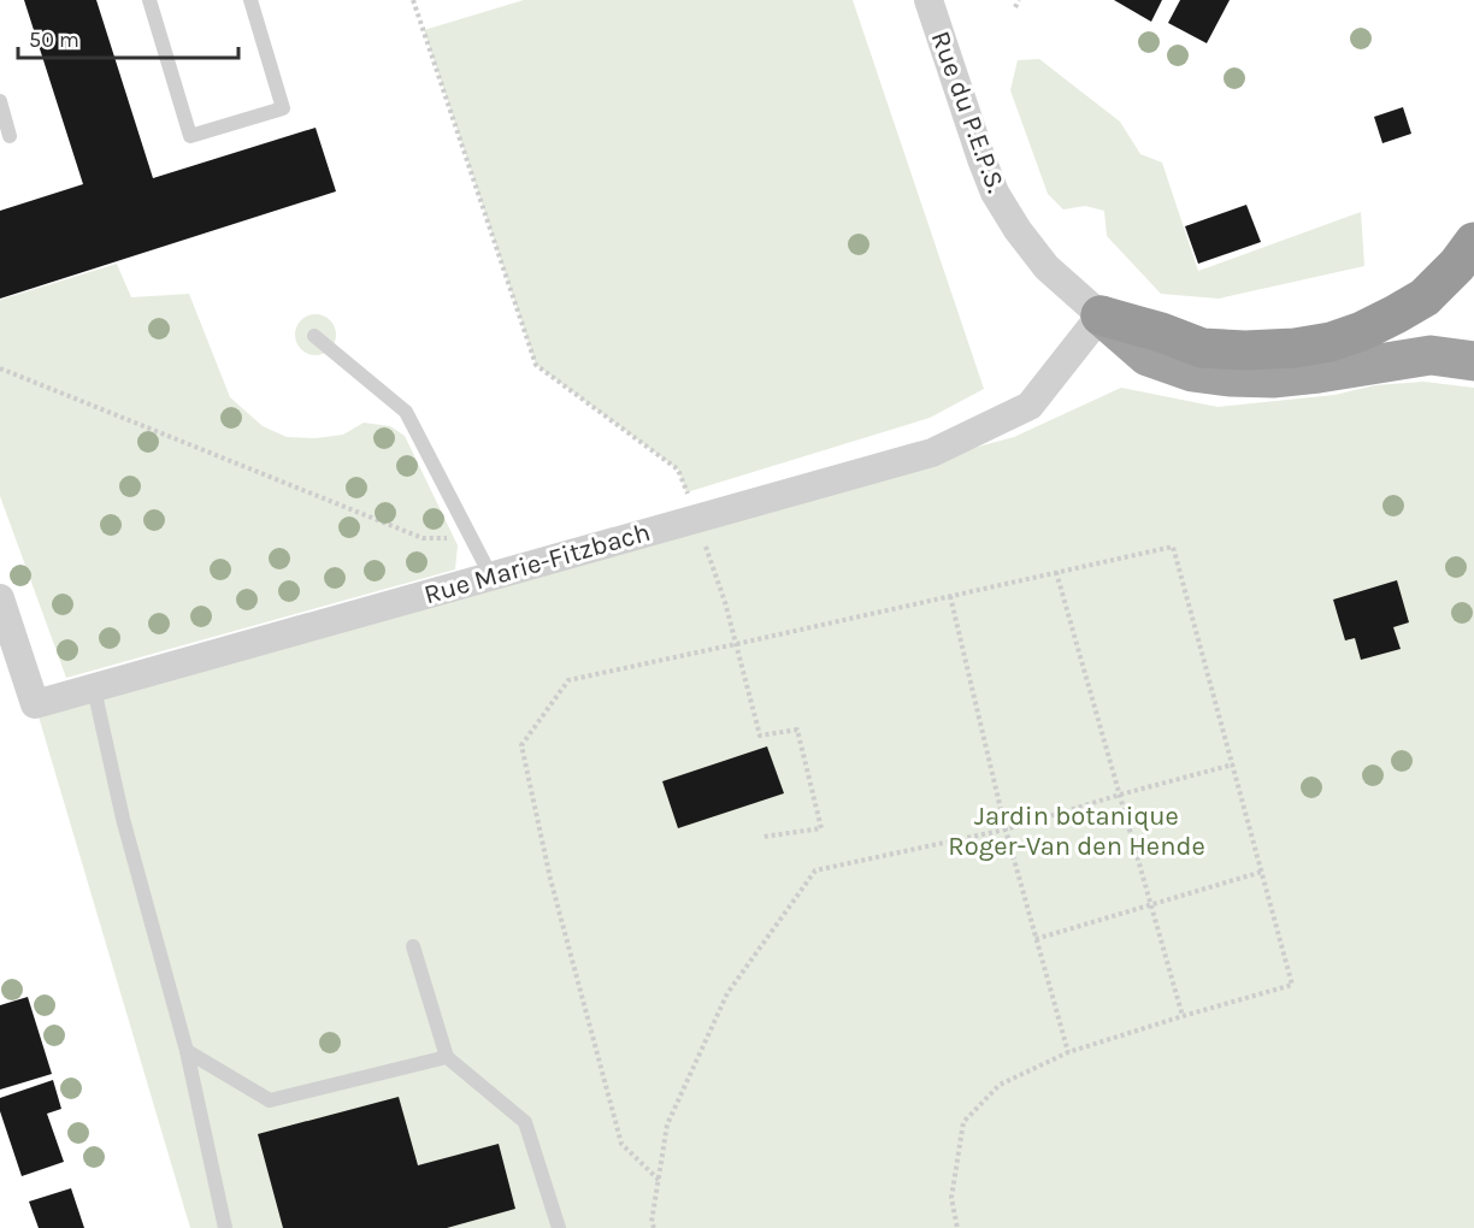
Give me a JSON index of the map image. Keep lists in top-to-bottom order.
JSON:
{
  "streets": {
    "street": ["Rue du P.E.P.S.", "Rue Marie-Fitzbach"]
  },
  "crossings": [
    ["Rue du P.E.P.S.", "Rue Marie-Fitzbach"]
  ],
  "parks": ["Jardin botanique Roger-Van den Hende"],
  "scale_bar": "50 m"
}
